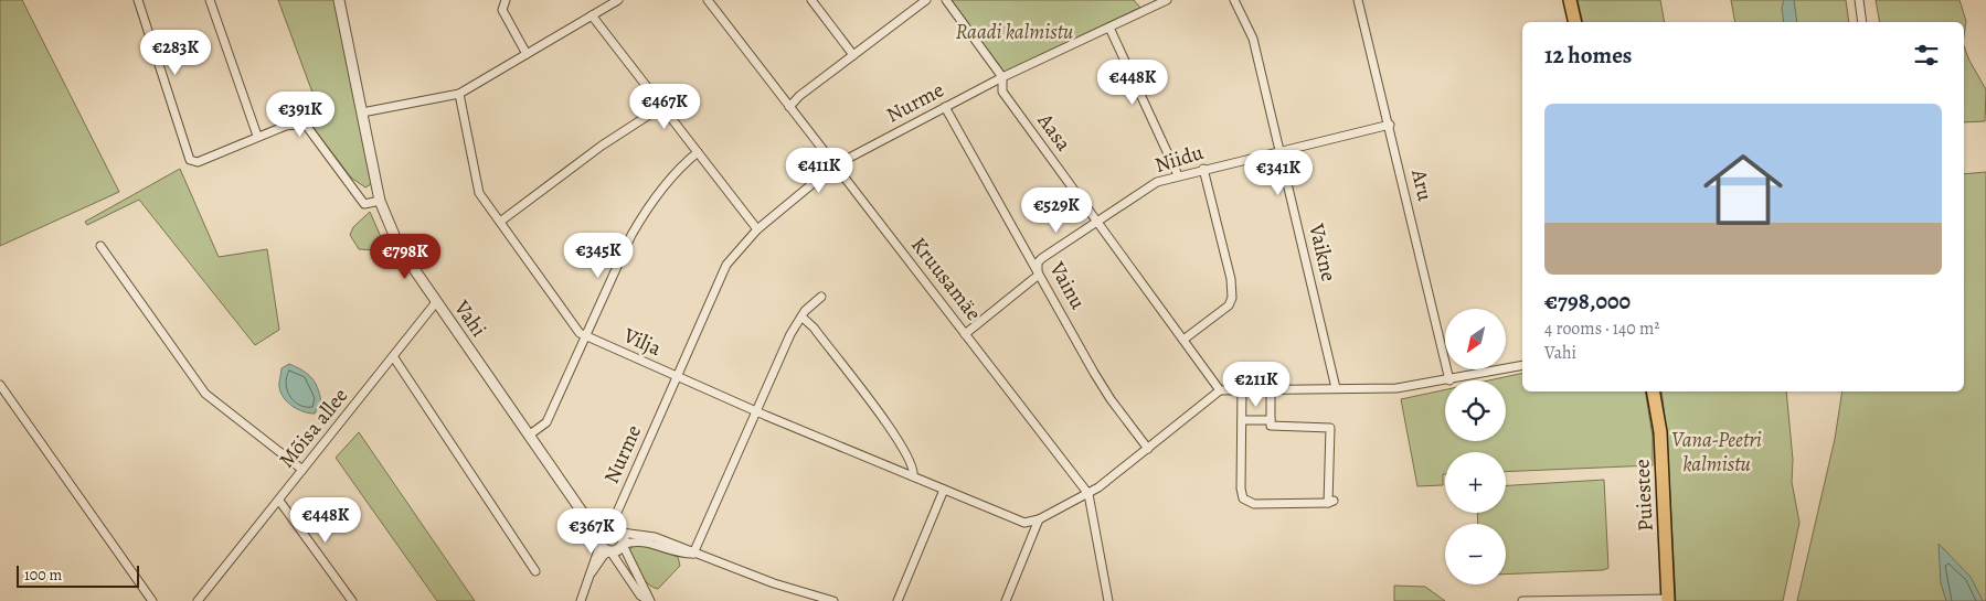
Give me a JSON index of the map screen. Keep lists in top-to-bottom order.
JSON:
{
  "streets": {
    "highway": ["Puiestee"],
    "street": [
      "Nurme",
      "Aasa",
      "Niidu",
      "Aru",
      "Vaikne",
      "Kruusamäe",
      "Vainu",
      "Vahi",
      "Vilja",
      "Mõisa allee"
    ]
  },
  "crossings": [
    ["Nurme", "Aasa"],
    ["Nurme", "Kruusamäe"],
    ["Nurme", "Vainu"],
    ["Nurme", "Vahi"],
    ["Nurme", "Vilja"],
    ["Aasa", "Niidu"],
    ["Niidu", "Aru"],
    ["Niidu", "Vaikne"],
    ["Niidu", "Kruusamäe"],
    ["Niidu", "Vainu"],
    ["Vahi", "Mõisa allee"]
  ],
  "parks": ["Raadi kalmistu", "Vana-Peetri kalmistu"],
  "scale_bar": "100 m",
  "north": "bottom left",
  "page": {
    "heading": "12 homes",
    "price": [
      "€283K",
      "€448K",
      "€467K",
      "€391K",
      "€411K",
      "€341K",
      "€529K",
      "€345K",
      "€798K",
      "€211K",
      "€448K",
      "€367K"
    ],
    "list": [
      {
        "name": "€798,000",
        "note": "4 rooms · 140 m² · Vahi"
      }
    ],
    "map_buttons": ["+", "−"],
    "scale": "100 m"
  }
}
